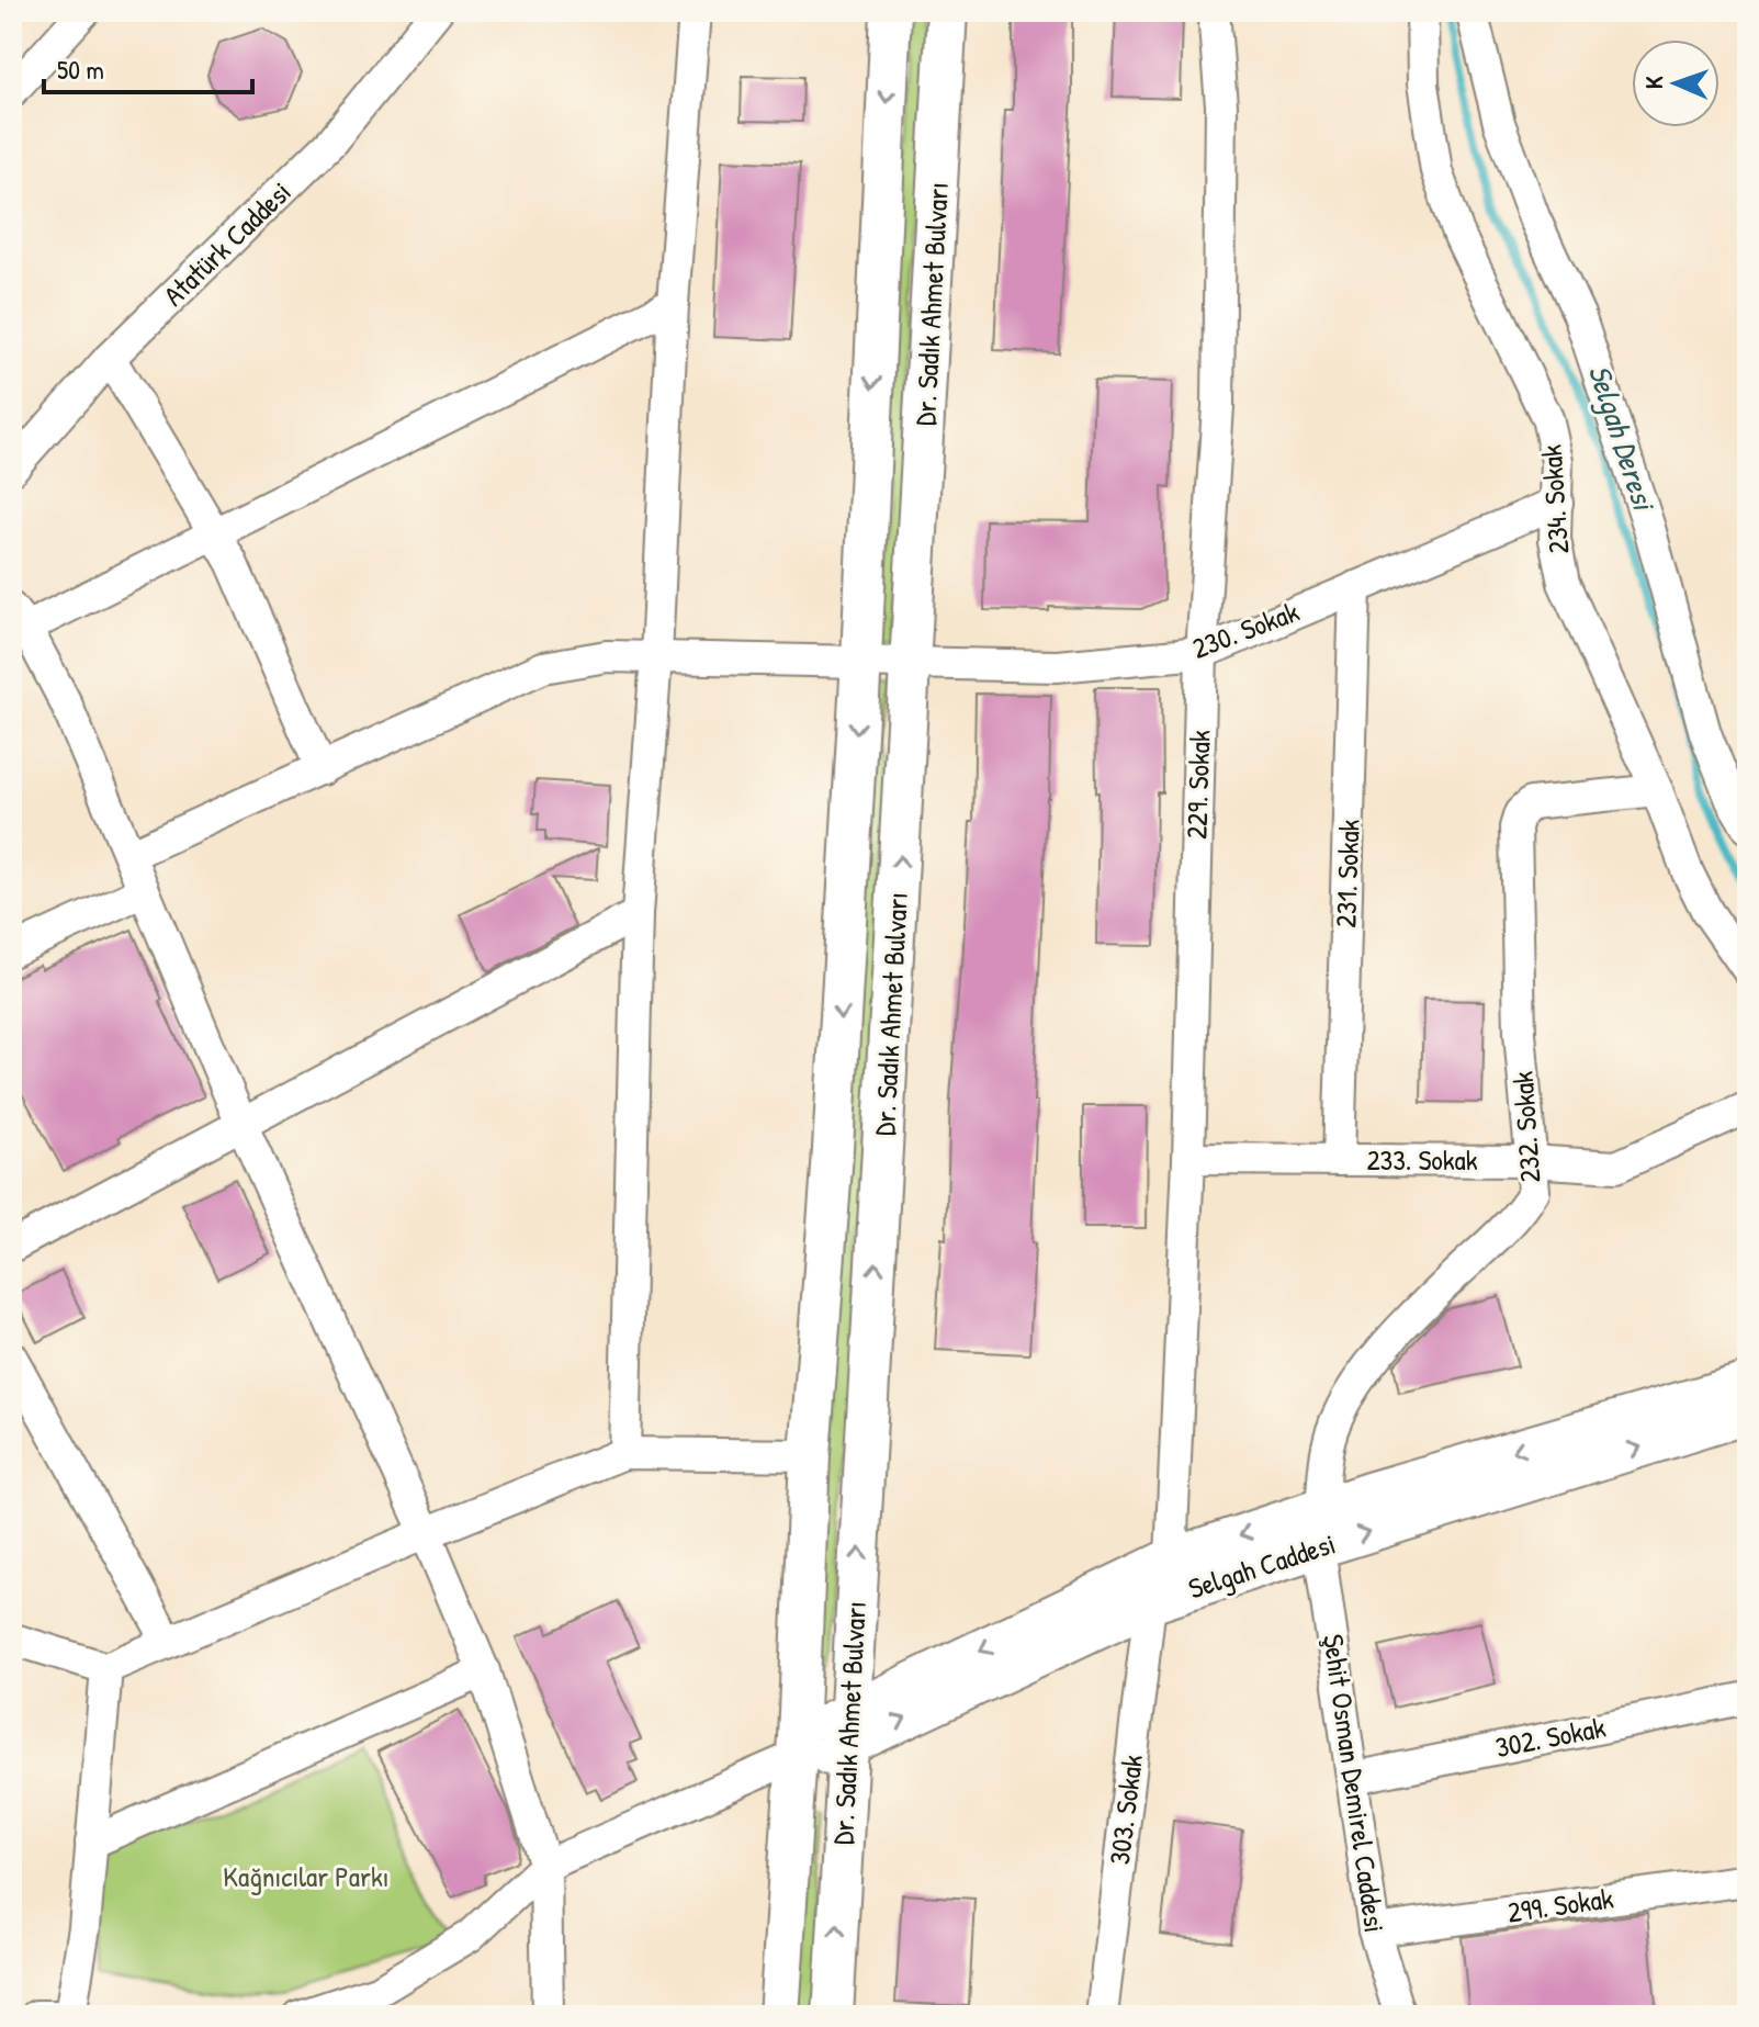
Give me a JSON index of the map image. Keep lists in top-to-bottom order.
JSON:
{
  "streets": {
    "main road": ["Dr. Sadık Ahmet Bulvarı", "Selgah Caddesi"],
    "street": [
      "Atatürk Caddesi",
      "234. Sokak",
      "230. Sokak",
      "229. Sokak",
      "231. Sokak",
      "232. Sokak",
      "233. Sokak",
      "302. Sokak",
      "Şehit Osman Demirel Caddesi",
      "303. Sokak",
      "299. Sokak"
    ]
  },
  "crossings": [
    ["Dr. Sadık Ahmet Bulvarı", "230. Sokak"],
    ["Dr. Sadık Ahmet Bulvarı", "Selgah Caddesi"],
    ["234. Sokak", "230. Sokak"],
    ["234. Sokak", "232. Sokak"],
    ["230. Sokak", "229. Sokak"],
    ["230. Sokak", "231. Sokak"],
    ["229. Sokak", "233. Sokak"],
    ["229. Sokak", "Selgah Caddesi"],
    ["231. Sokak", "233. Sokak"],
    ["232. Sokak", "233. Sokak"],
    ["232. Sokak", "Selgah Caddesi"],
    ["Selgah Caddesi", "Şehit Osman Demirel Caddesi"],
    ["Selgah Caddesi", "303. Sokak"],
    ["302. Sokak", "Şehit Osman Demirel Caddesi"],
    ["Şehit Osman Demirel Caddesi", "299. Sokak"]
  ],
  "water": ["Selgah Deresi"],
  "parks": ["Kağnıcılar Parkı"],
  "scale_bar": "50 m",
  "north": "left"
}
